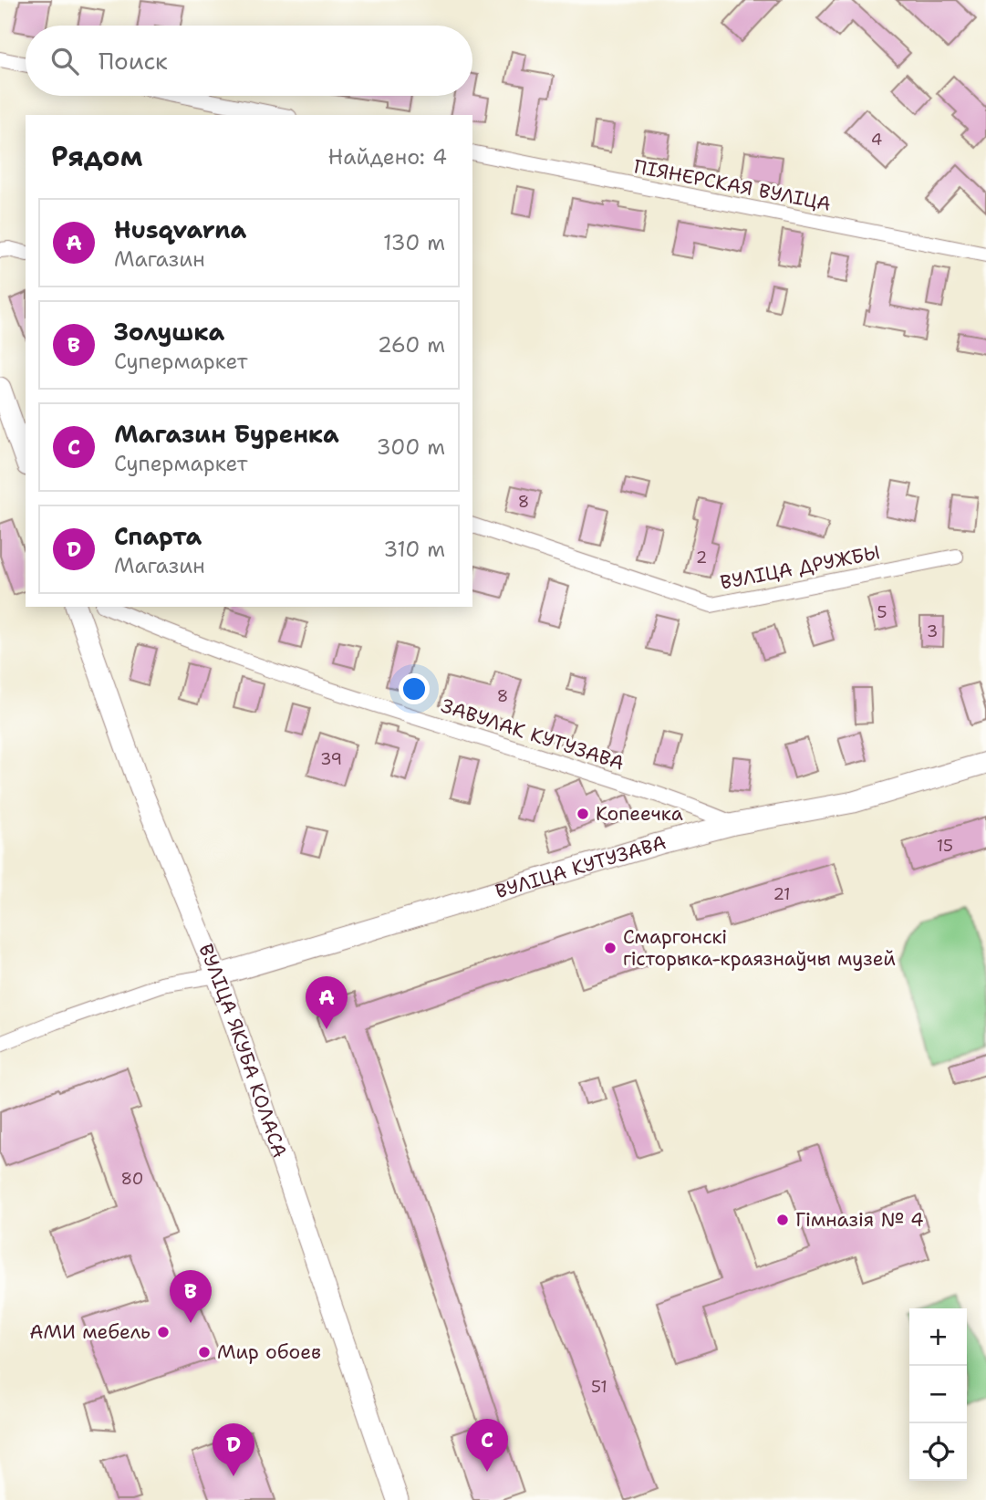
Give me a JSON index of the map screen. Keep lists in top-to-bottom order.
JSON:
{
  "streets": {
    "main road": ["ВУЛІЦА КУТУЗАВА", "ВУЛІЦА ЯКУБА КОЛАСА"],
    "street": ["ПІЯНЕРСКАЯ ВУЛІЦА", "ВУЛІЦА ДРУЖБЫ", "ЗАВУЛАК КУТУЗАВА"]
  },
  "crossings": [
    ["ЗАВУЛАК КУТУЗАВА", "ВУЛІЦА КУТУЗАВА"],
    ["ВУЛІЦА КУТУЗАВА", "ВУЛІЦА ЯКУБА КОЛАСА"]
  ],
  "places": [
    "Копеечка",
    "Смаргонскі гісторыка-краязнаўчы музей",
    "Гімназія № 4",
    "АМИ мебель",
    "Мир обоев"
  ],
  "house_numbers": [
    "4",
    "8",
    "2",
    "5",
    "3",
    "8",
    "39",
    "15",
    "21",
    "80",
    "51"
  ],
  "page": {
    "search": "Поиск",
    "heading": ["Рядом", "Найдено: 4"],
    "list": [
      {
        "mark": "A",
        "name": "Husqvarna",
        "note": "Магазин",
        "value": "130 m"
      },
      {
        "mark": "B",
        "name": "Золушка",
        "note": "Супермаркет",
        "value": "260 m"
      },
      {
        "mark": "C",
        "name": "Магазин Буренка",
        "note": "Супермаркет",
        "value": "300 m"
      },
      {
        "mark": "D",
        "name": "Спарта",
        "note": "Магазин",
        "value": "310 m"
      }
    ],
    "pins": [
      "A",
      "B",
      "C",
      "D"
    ],
    "map_buttons": ["+", "−"]
  }
}
